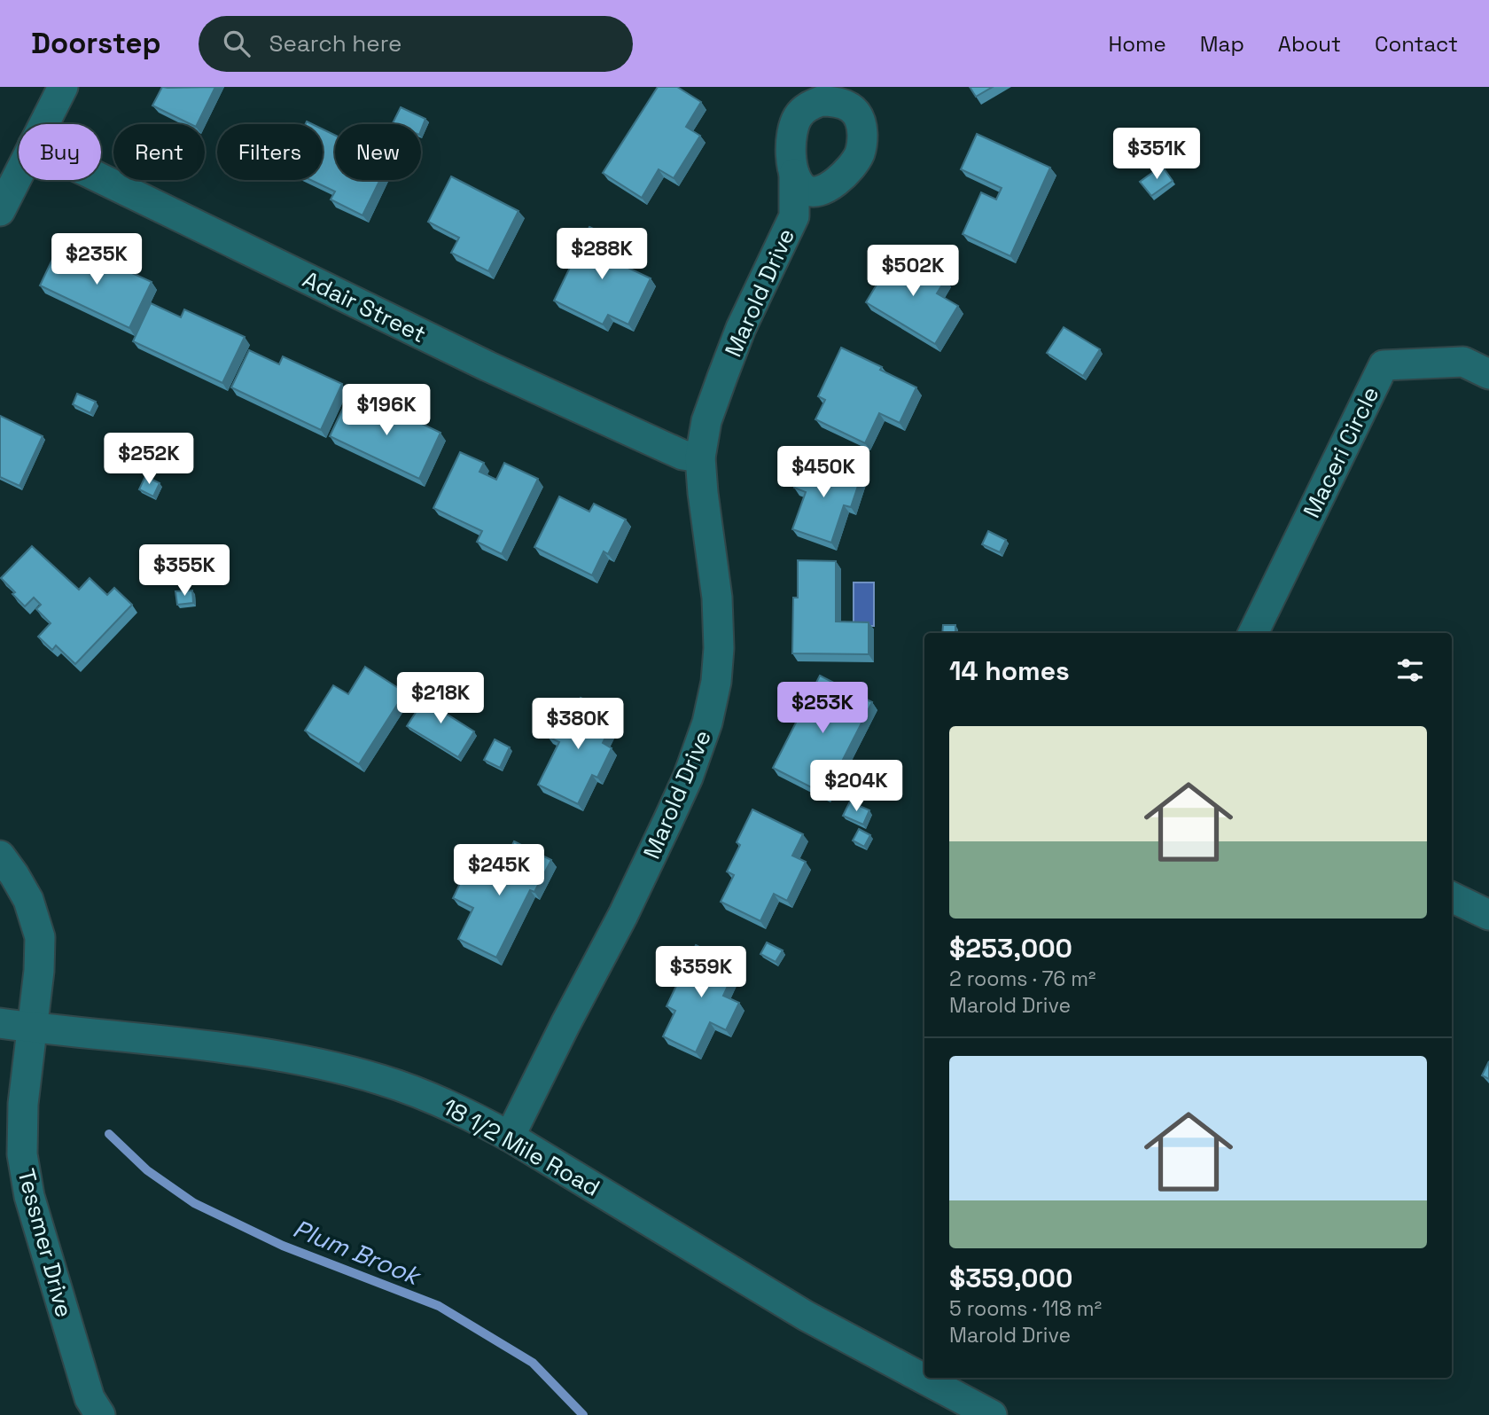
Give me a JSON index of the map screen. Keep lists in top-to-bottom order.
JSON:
{
  "streets": {
    "street": [
      "Marold Drive",
      "Adair Street",
      "Maceri Circle",
      "18 1/2 Mile Road",
      "Tessmer Drive"
    ]
  },
  "crossings": [
    ["Marold Drive", "Adair Street"],
    ["Marold Drive", "18 1/2 Mile Road"],
    ["18 1/2 Mile Road", "Tessmer Drive"]
  ],
  "water": ["Plum Brook"],
  "page": {
    "header": "Doorstep",
    "search": "Search here",
    "nav": [
      "Home",
      "Map",
      "About",
      "Contact"
    ],
    "chip": [
      "Buy",
      "Rent",
      "Filters",
      "New"
    ],
    "price": [
      "$351K",
      "$288K",
      "$235K",
      "$502K",
      "$196K",
      "$252K",
      "$450K",
      "$355K",
      "$218K",
      "$253K",
      "$380K",
      "$204K",
      "$245K",
      "$359K"
    ],
    "heading": "14 homes",
    "list": [
      {
        "name": "$253,000",
        "note": "2 rooms · 76 m² · Marold Drive"
      },
      {
        "name": "$359,000",
        "note": "5 rooms · 118 m² · Marold Drive"
      }
    ]
  }
}
